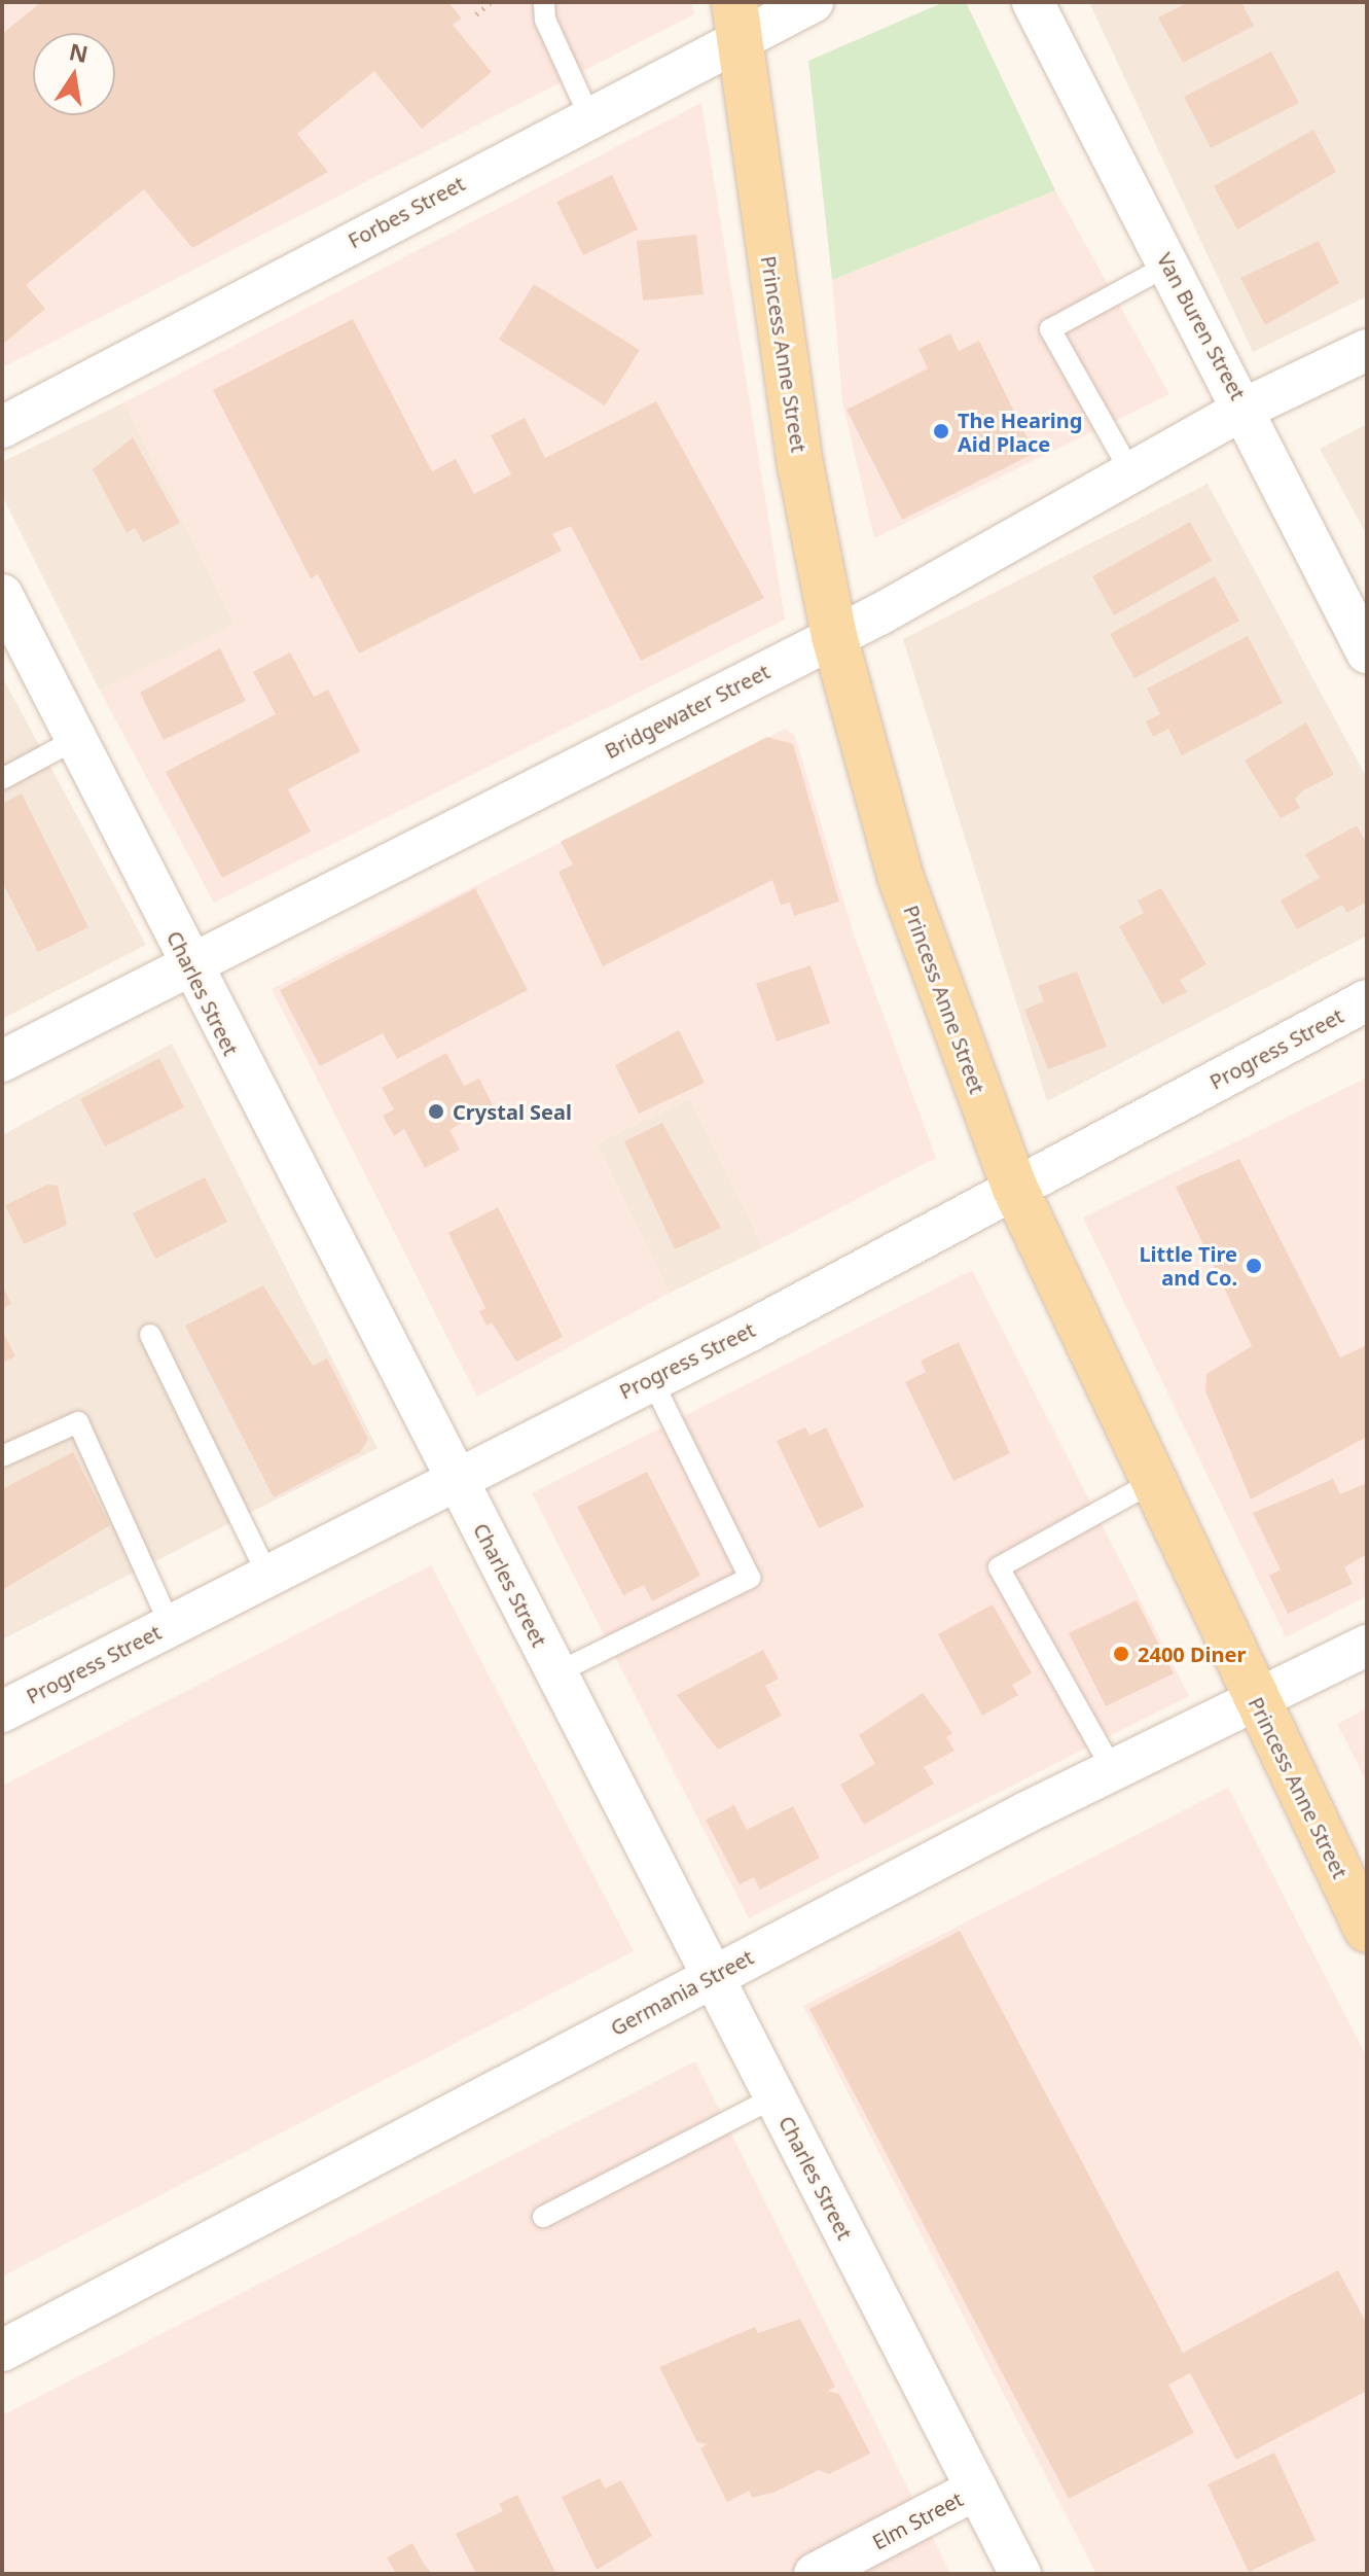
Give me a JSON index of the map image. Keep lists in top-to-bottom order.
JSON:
{
  "streets": {
    "main road": ["Princess Anne Street"],
    "street": [
      "Forbes Street",
      "Van Buren Street",
      "Bridgewater Street",
      "Charles Street",
      "Progress Street",
      "Germania Street",
      "Elm Street"
    ]
  },
  "crossings": [
    ["Forbes Street", "Princess Anne Street"],
    ["Van Buren Street", "Bridgewater Street"],
    ["Princess Anne Street", "Bridgewater Street"],
    ["Princess Anne Street", "Progress Street"],
    ["Princess Anne Street", "Germania Street"],
    ["Bridgewater Street", "Charles Street"],
    ["Charles Street", "Progress Street"],
    ["Charles Street", "Germania Street"],
    ["Charles Street", "Elm Street"]
  ],
  "places": [
    "The Hearing Aid Place",
    "Crystal Seal",
    "Little Tire and Co.",
    "2400 Diner"
  ],
  "north": "top"
}
